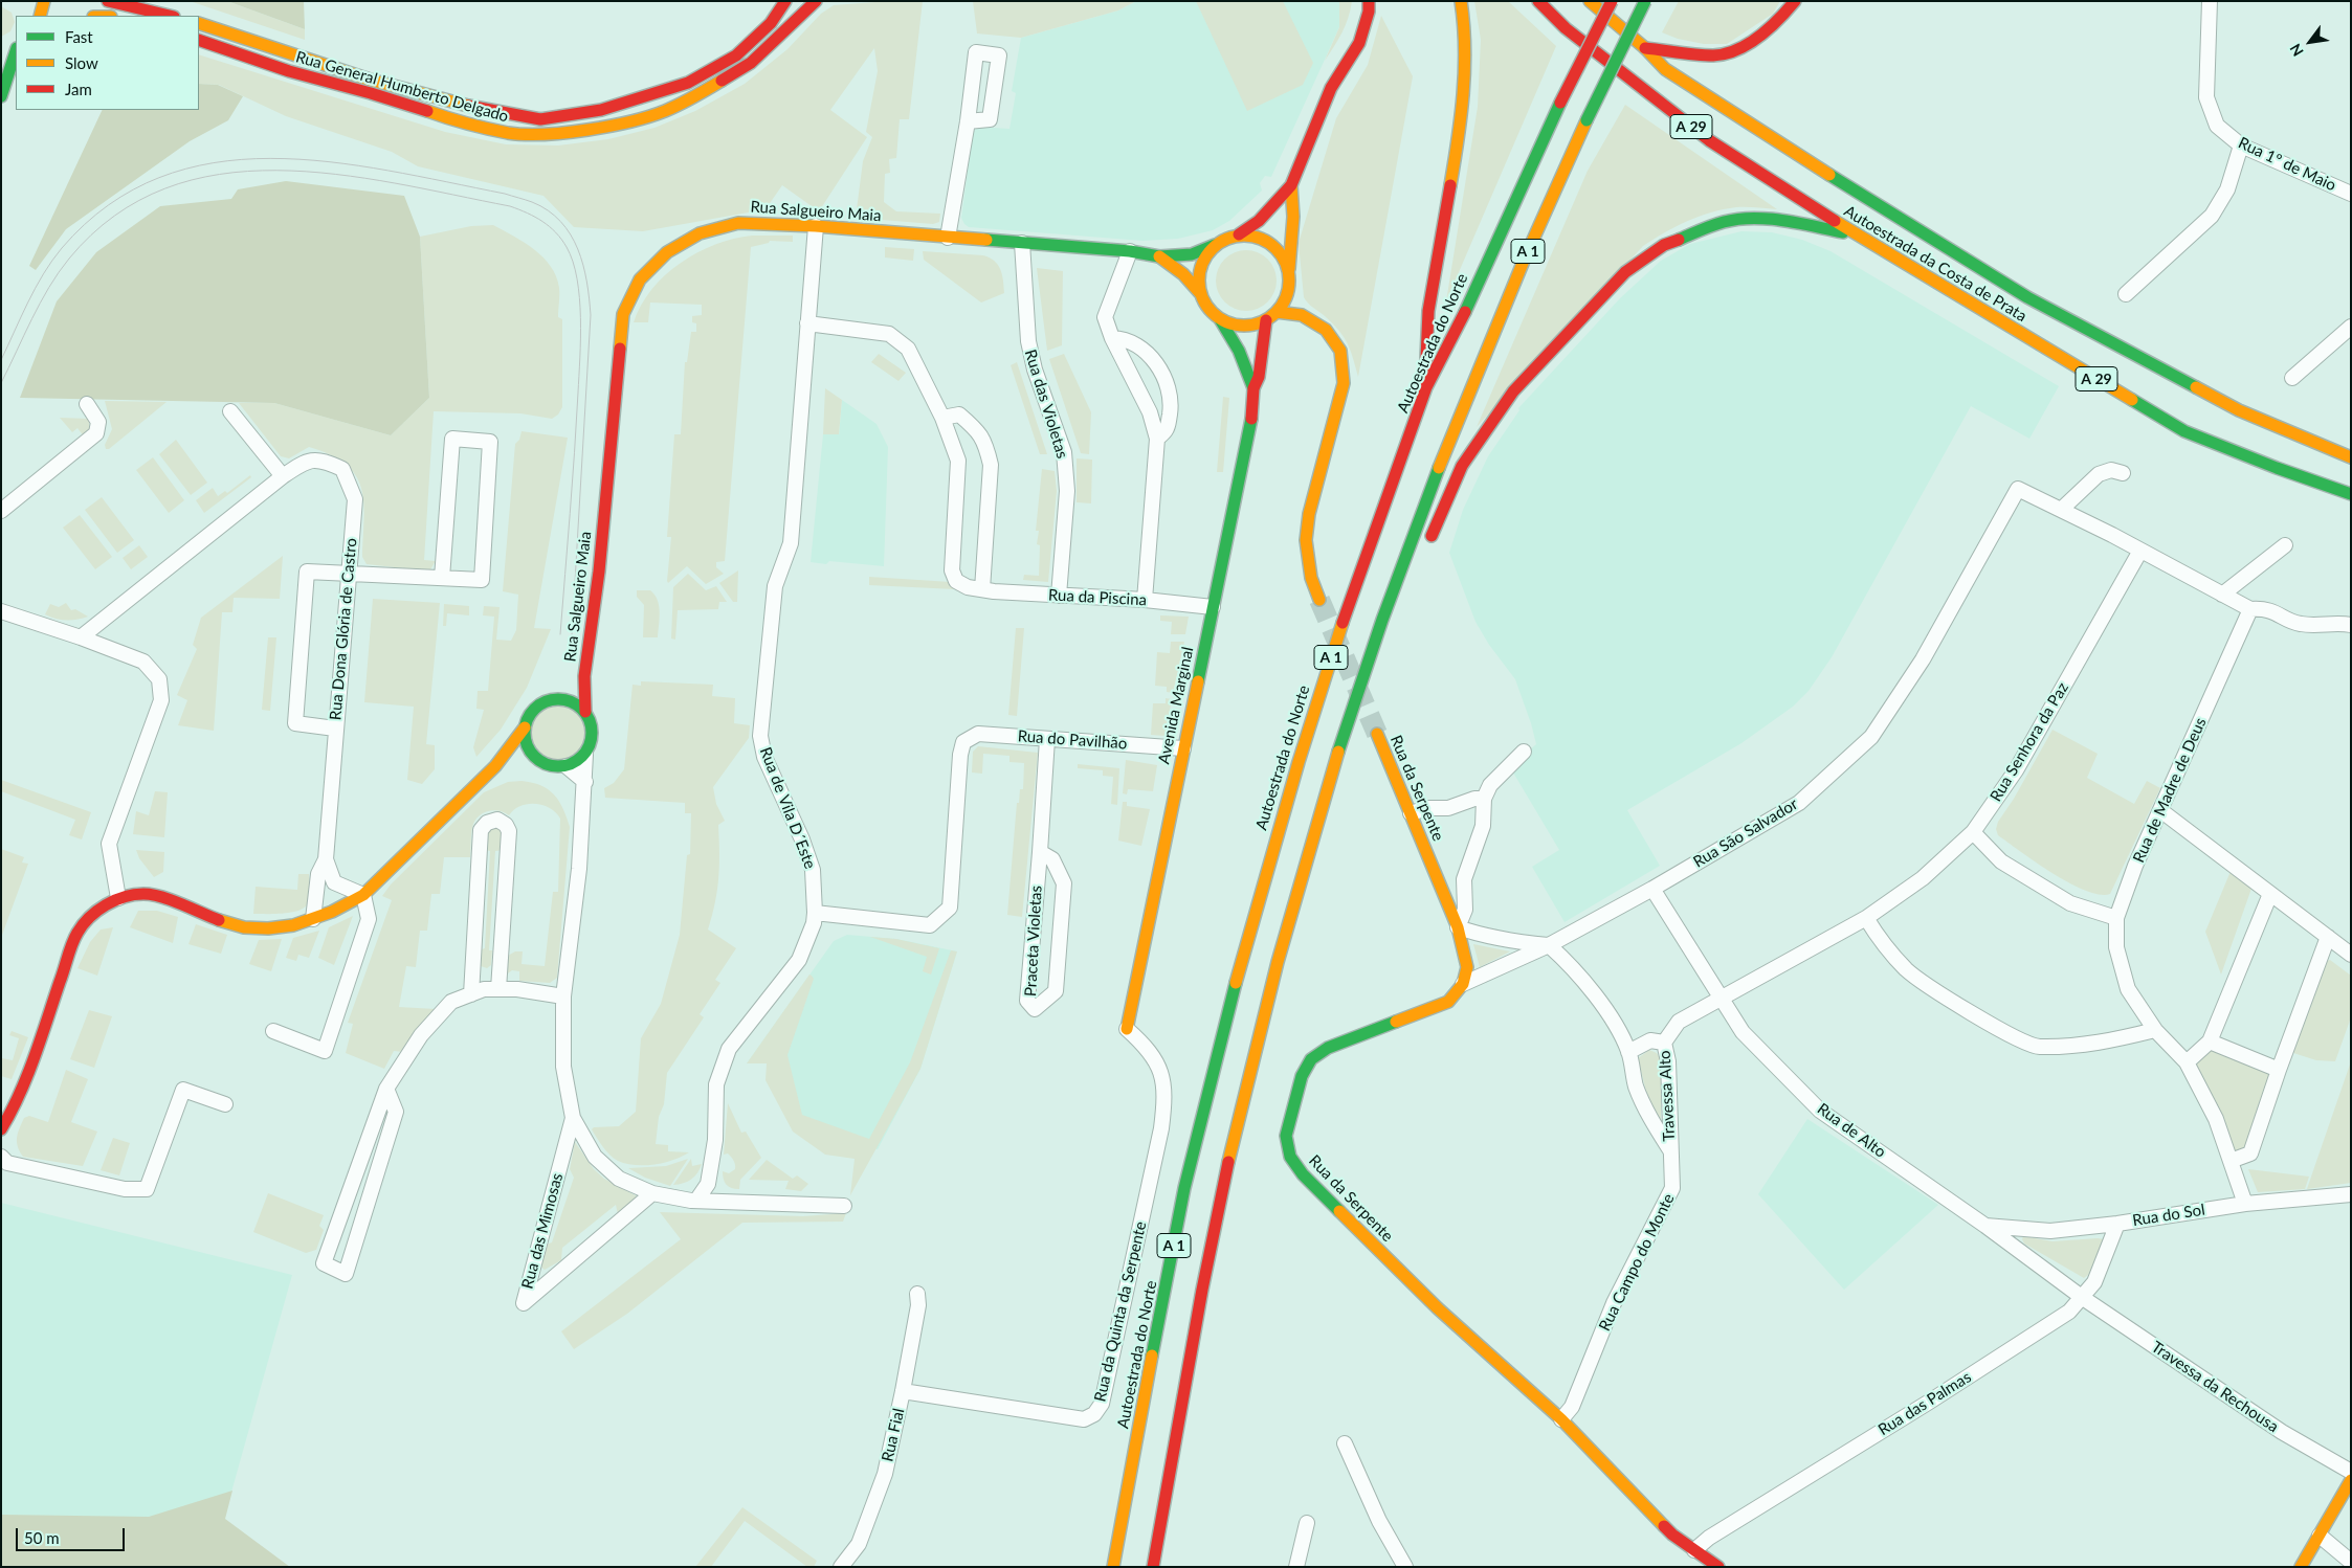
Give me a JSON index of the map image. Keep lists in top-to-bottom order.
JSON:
{
  "streets": {
    "main road": [
      "Rua General Humberto Delgado",
      "A 29",
      "Rua Salgueiro Maia",
      "A 1",
      "Autoestrada da Costa de Prata",
      "Autoestrada do Norte",
      "Avenida Marginal",
      "Rua da Serpente"
    ],
    "street": [
      "Rua 1º de Maio",
      "Rua das Violetas",
      "Rua da Piscina",
      "Rua Dona Glória de Castro",
      "Rua do Pavilhão",
      "Rua Senhora da Paz",
      "Rua de Madre de Deus",
      "Rua de Vila D´Este",
      "Rua São Salvador",
      "Praceta Violetas",
      "Travessa Alto",
      "Rua de Alto",
      "Rua do Sol",
      "Rua das Mimosas",
      "Rua Campo do Monte",
      "Rua da Quinta da Serpente",
      "Travessa da Rechousa",
      "Rua das Palmas",
      "Rua Fial"
    ]
  },
  "crossings": [
    ["Rua Salgueiro Maia", "Rua das Violetas"],
    ["Rua Salgueiro Maia", "Avenida Marginal"],
    ["Rua Salgueiro Maia", "Rua das Mimosas"],
    ["Rua das Violetas", "Rua da Piscina"],
    ["Rua da Piscina", "Avenida Marginal"],
    ["Avenida Marginal", "Rua do Pavilhão"],
    ["Avenida Marginal", "Rua da Quinta da Serpente"],
    ["Rua do Pavilhão", "Rua de Vila D´Este"],
    ["Rua do Pavilhão", "Praceta Violetas"],
    ["Rua Senhora da Paz", "Travessa Alto"],
    ["Rua Senhora da Paz", "Rua de Alto"],
    ["Rua da Serpente", "Rua São Salvador"],
    ["Rua da Serpente", "Rua Campo do Monte"],
    ["Rua da Serpente", "Rua das Palmas"],
    ["Rua de Madre de Deus", "Rua do Sol"],
    ["Rua de Vila D´Este", "Rua das Mimosas"],
    ["Rua São Salvador", "Rua de Alto"],
    ["Rua São Salvador", "Rua Campo do Monte"],
    ["Travessa Alto", "Rua de Alto"],
    ["Travessa Alto", "Rua Campo do Monte"],
    ["Rua de Alto", "Rua do Sol"],
    ["Rua de Alto", "Travessa da Rechousa"],
    ["Rua de Alto", "Rua das Palmas"],
    ["Rua do Sol", "Rua das Palmas"],
    ["Rua da Quinta da Serpente", "Rua Fial"],
    ["Travessa da Rechousa", "Rua das Palmas"]
  ],
  "legend": ["Fast", "Slow", "Jam"],
  "scale_bar": "50 m",
  "north": "bottom left"
}
